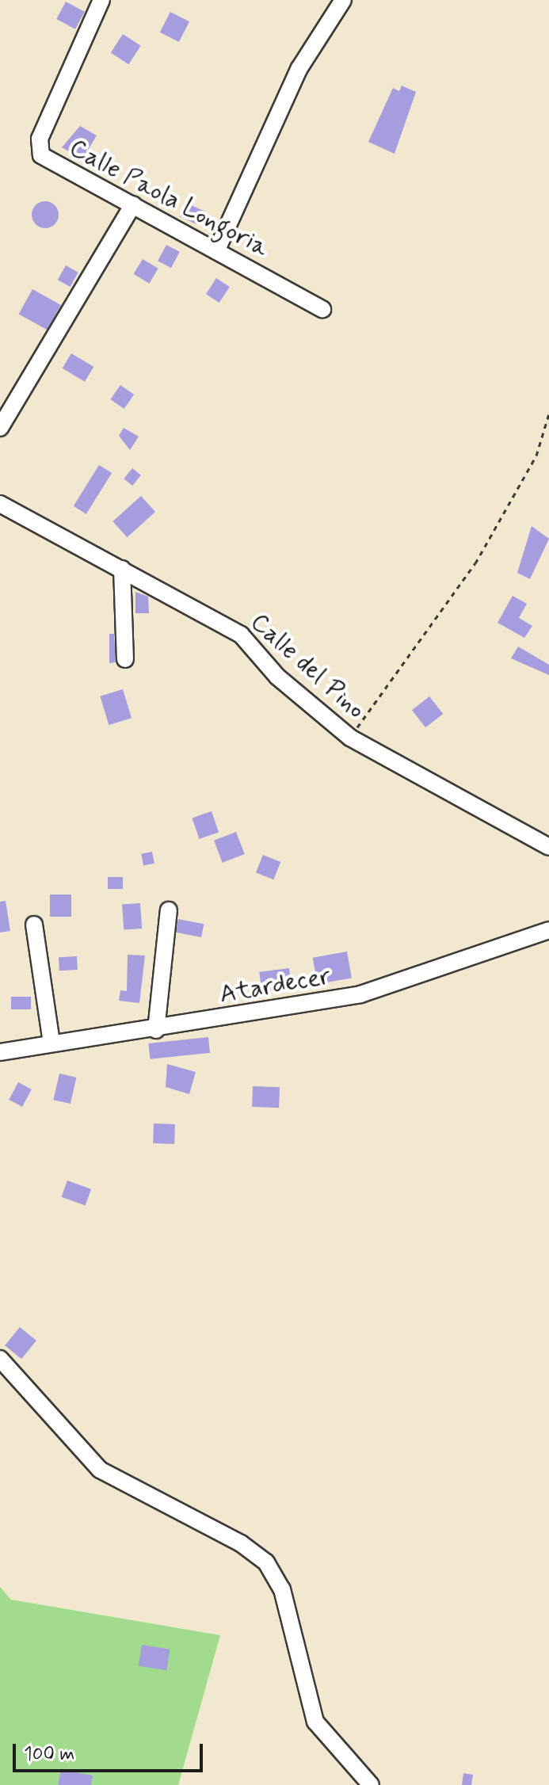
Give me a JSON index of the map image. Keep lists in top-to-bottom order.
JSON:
{
  "streets": {
    "street": ["Calle Paola Longoria", "Calle del Pino", "Atardecer"]
  },
  "scale_bar": "100 m"
}
